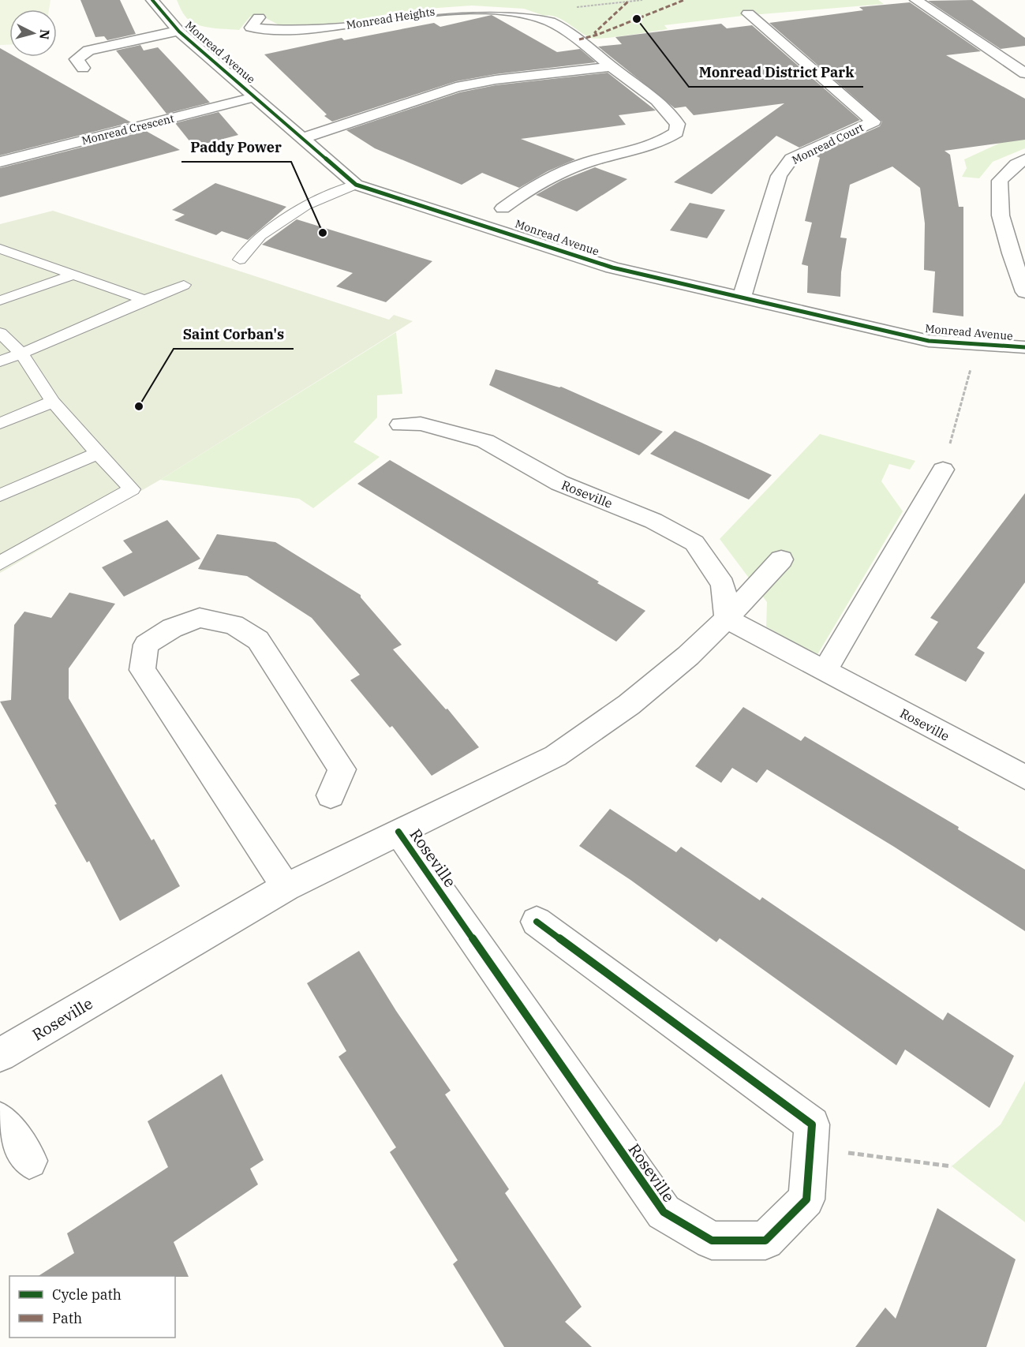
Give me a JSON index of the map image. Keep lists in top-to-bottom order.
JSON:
{
  "streets": {
    "street": [
      "Monread Heights",
      "Monread Avenue",
      "Monread Crescent",
      "Monread Court",
      "Roseville"
    ]
  },
  "crossings": [
    ["Monread Avenue", "Monread Crescent"],
    ["Monread Avenue", "Monread Court"]
  ],
  "places": ["Monread District Park", "Paddy Power", "Saint Corban's"],
  "legend": ["Cycle path", "Path"],
  "north": "right"
}
